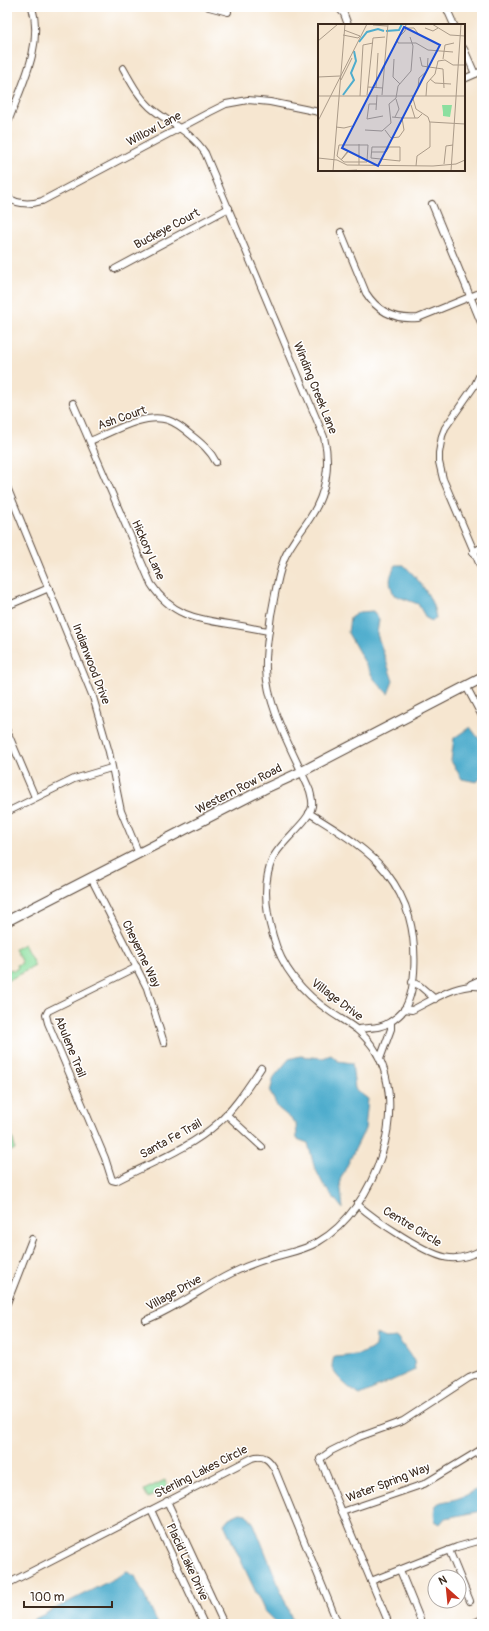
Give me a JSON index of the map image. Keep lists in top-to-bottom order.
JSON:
{
  "streets": {
    "street": [
      "Willow Lane",
      "Buckeye Court",
      "Winding Creek Lane",
      "Ash Court",
      "Hickory Lane",
      "Indianwood Drive",
      "Western Row Road",
      "Cheyenne Way",
      "Village Drive",
      "Abulene Trail",
      "Santa Fe Trail",
      "Centre Circle",
      "Sterling Lakes Circle",
      "Water Spring Way",
      "Placid Lake Drive"
    ]
  },
  "crossings": [
    ["Willow Lane", "Winding Creek Lane"],
    ["Buckeye Court", "Winding Creek Lane"],
    ["Winding Creek Lane", "Hickory Lane"],
    ["Winding Creek Lane", "Western Row Road"],
    ["Ash Court", "Hickory Lane"],
    ["Indianwood Drive", "Western Row Road"],
    ["Western Row Road", "Cheyenne Way"],
    ["Cheyenne Way", "Abulene Trail"],
    ["Village Drive", "Centre Circle"],
    ["Abulene Trail", "Santa Fe Trail"],
    ["Sterling Lakes Circle", "Placid Lake Drive"]
  ],
  "scale_bar": "100 m",
  "north": "top left"
}
